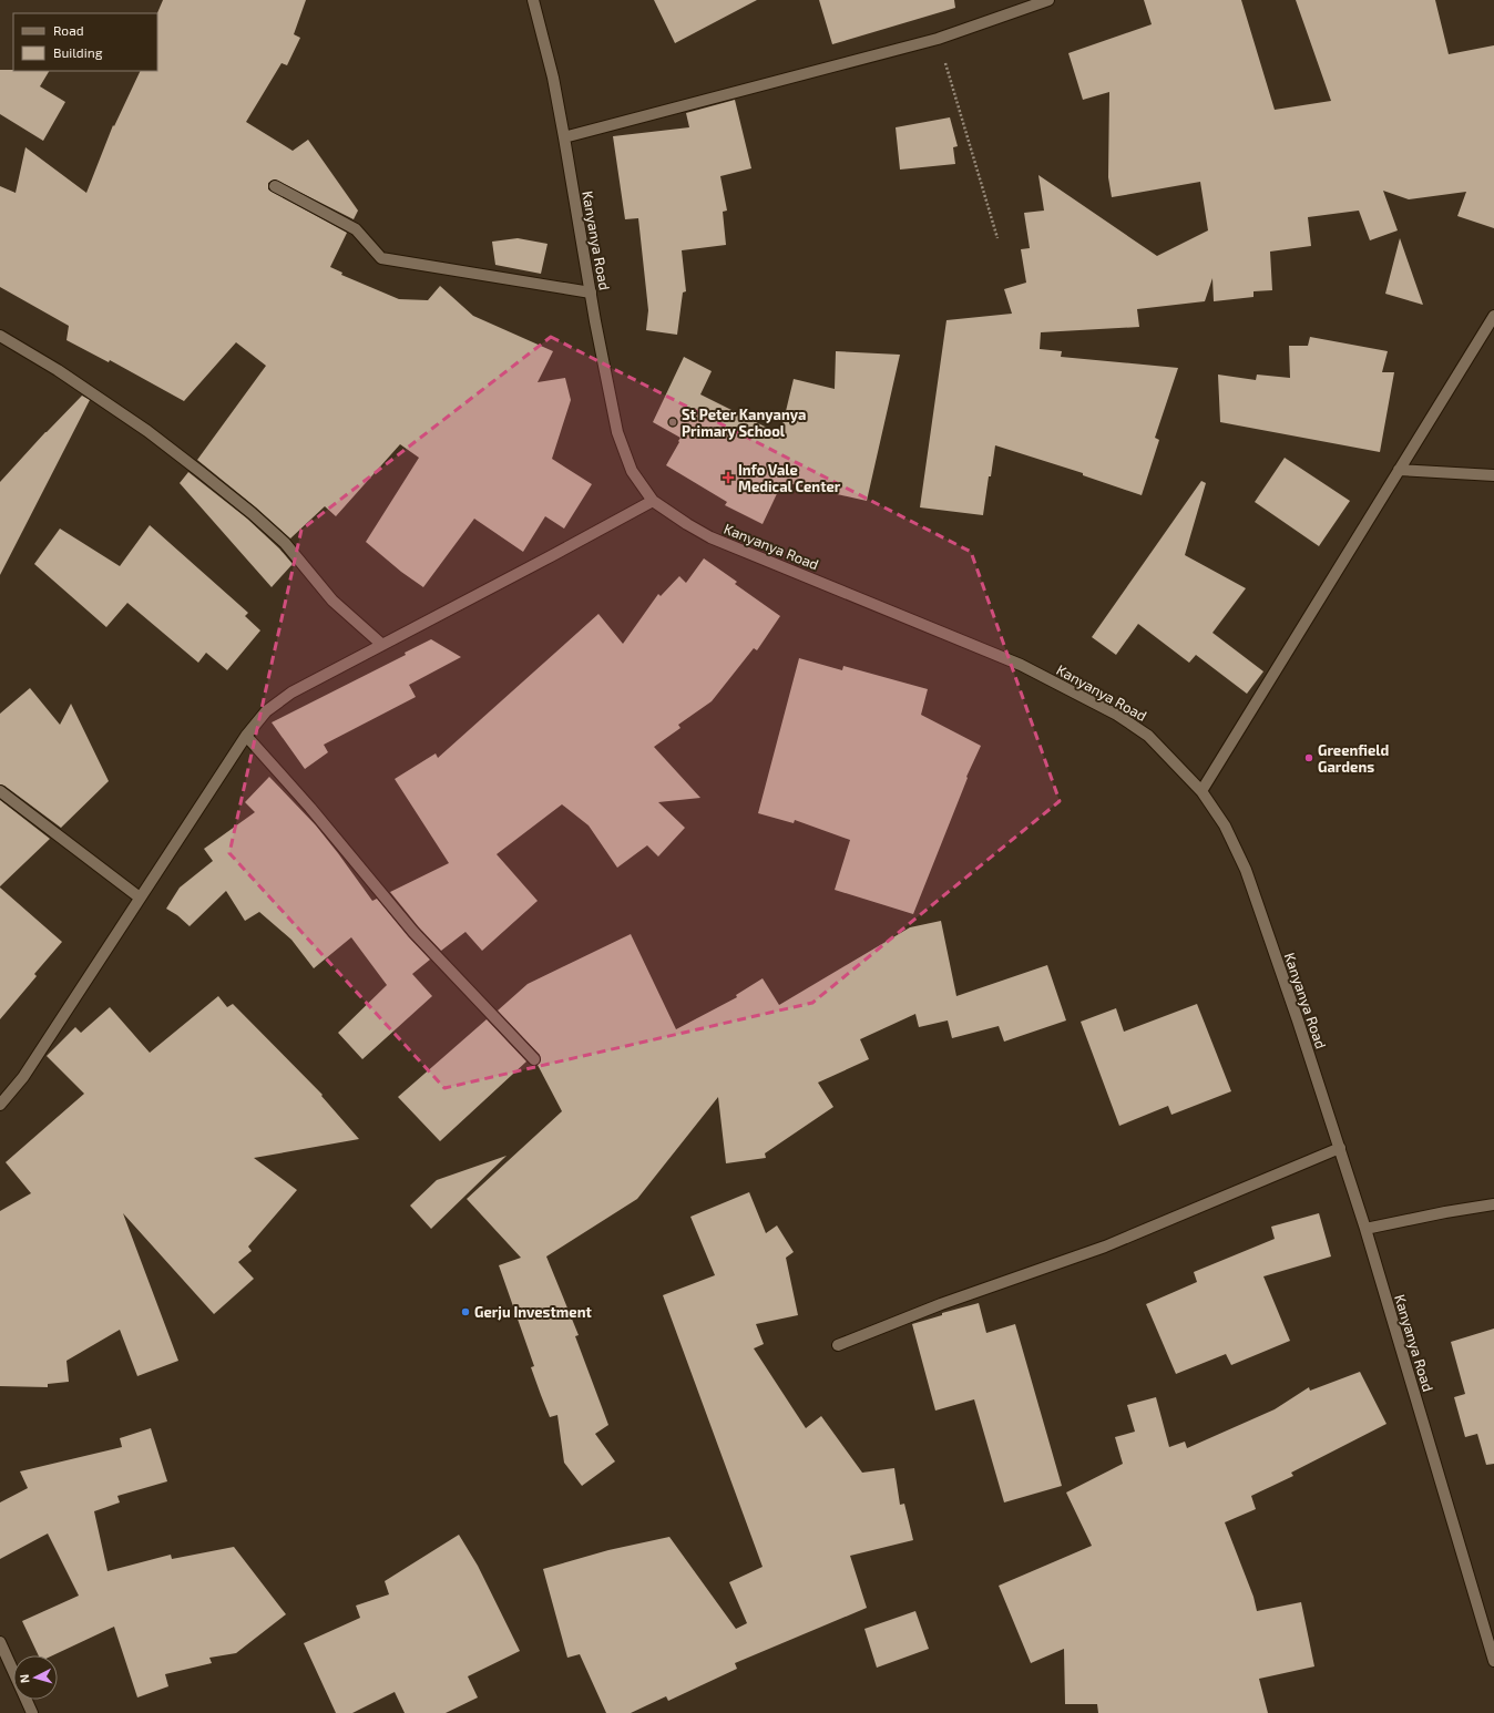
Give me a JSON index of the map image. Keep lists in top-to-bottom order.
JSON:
{
  "streets": {
    "street": ["Kanyanya Road"]
  },
  "places": {
    "other": ["St Peter Kanyanya Primary School", "Greenfield Gardens", "Gerju Investment"],
    "health": ["Info Vale Medical Center"]
  },
  "legend": ["Road", "Building"],
  "north": "left"
}
